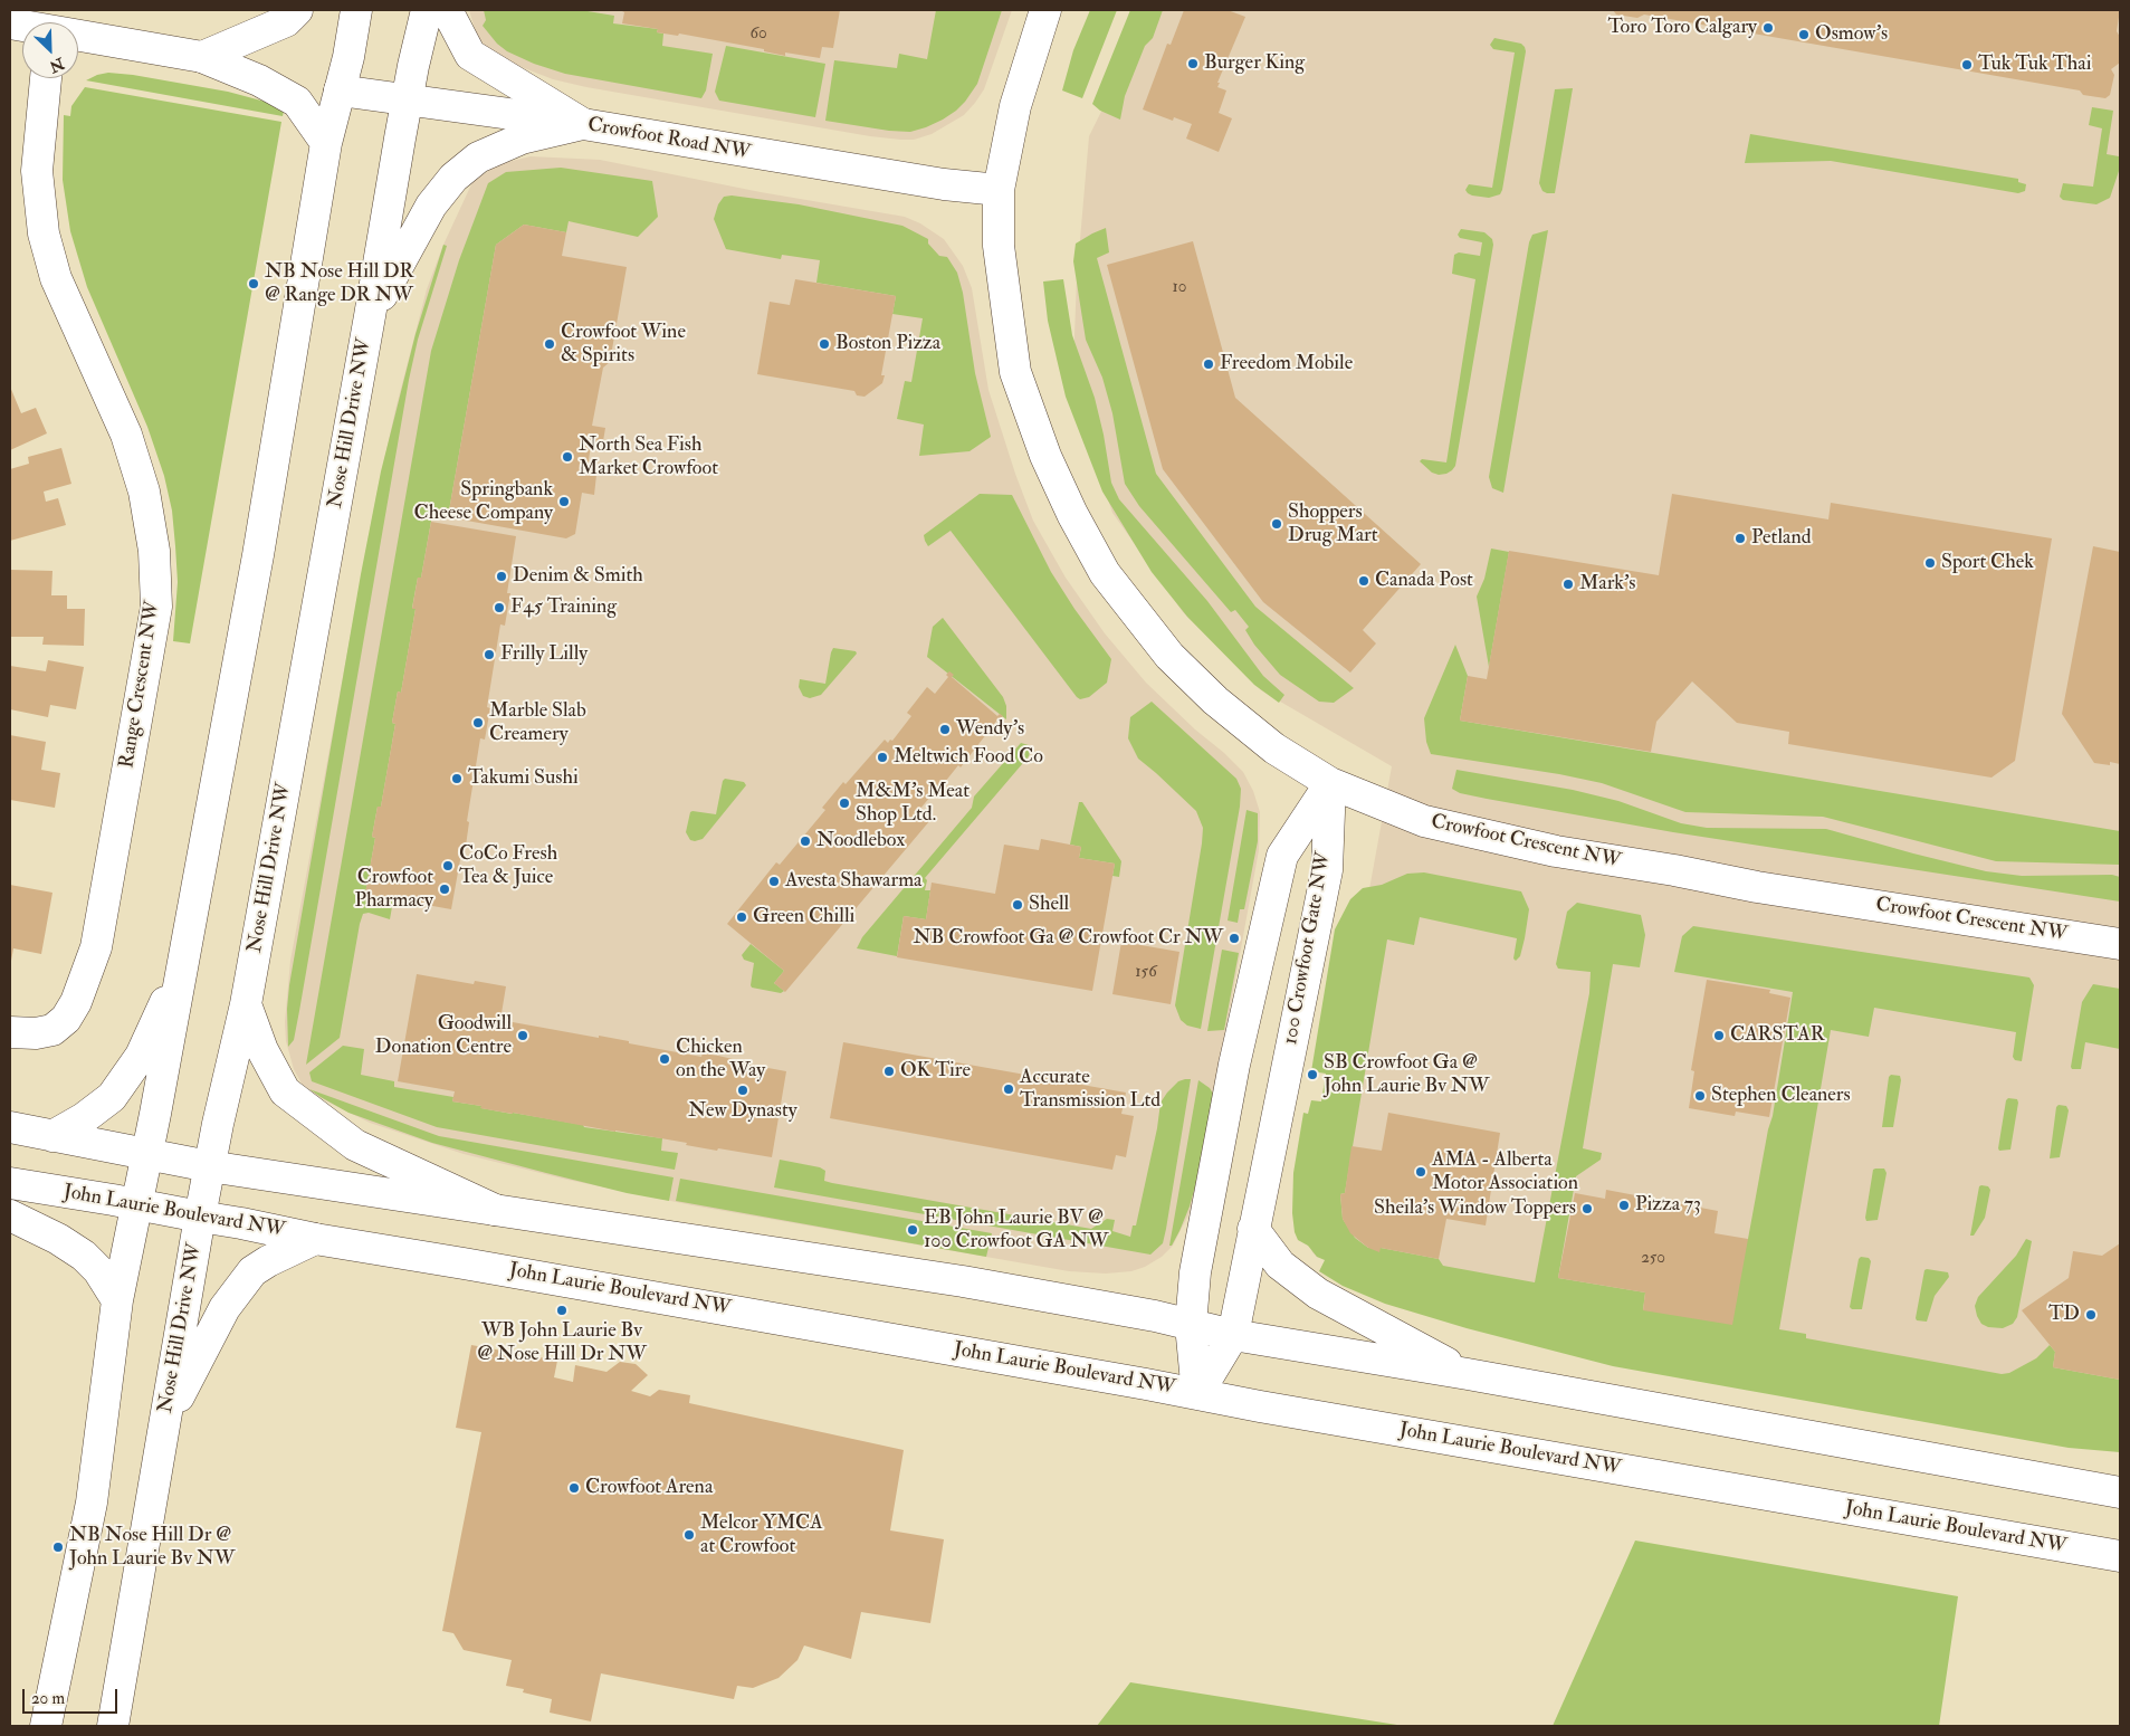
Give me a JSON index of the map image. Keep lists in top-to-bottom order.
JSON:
{
  "streets": {
    "street": [
      "Crowfoot Road NW",
      "Nose Hill Drive NW",
      "Range Crescent NW",
      "Crowfoot Crescent NW",
      "100 Crowfoot Gate NW",
      "John Laurie Boulevard NW"
    ]
  },
  "crossings": [
    ["Crowfoot Road NW", "Nose Hill Drive NW"],
    ["Crowfoot Road NW", "Crowfoot Crescent NW"],
    ["Nose Hill Drive NW", "John Laurie Boulevard NW"],
    ["Crowfoot Crescent NW", "100 Crowfoot Gate NW"],
    ["100 Crowfoot Gate NW", "John Laurie Boulevard NW"]
  ],
  "places": [
    "Toro Toro Calgary",
    "Osmow's",
    "Burger King",
    "Tuk Tuk Thai",
    "NB Nose Hill DR @ Range DR NW",
    "Crowfoot Wine & Spirits",
    "Boston Pizza",
    "Freedom Mobile",
    "North Sea Fish Market Crowfoot",
    "Springbank Cheese Company",
    "Shoppers Drug Mart",
    "Petland",
    "Sport Chek",
    "Denim & Smith",
    "Canada Post",
    "Mark's",
    "F45 Training",
    "Frilly Lilly",
    "Marble Slab Creamery",
    "Wendy's",
    "Meltwich Food Co",
    "Takumi Sushi",
    "M&M's Meat Shop Ltd.",
    "Noodlebox",
    "CoCo Fresh Tea & Juice",
    "Avesta Shawarma",
    "Crowfoot Pharmacy",
    "Shell",
    "Green Chilli",
    "NB Crowfoot Ga @ Crowfoot Cr NW",
    "Goodwill Donation Centre",
    "CARSTAR",
    "Chicken on the Way",
    "OK Tire",
    "SB Crowfoot Ga @ John Laurie Bv NW",
    "Accurate Transmission Ltd",
    "New Dynasty",
    "Stephen Cleaners",
    "AMA - Alberta Motor Association",
    "Pizza 73",
    "Sheila's Window Toppers",
    "EB John Laurie BV @ 100 Crowfoot GA NW",
    "WB John Laurie Bv @ Nose Hill Dr NW",
    "TD",
    "Crowfoot Arena",
    "Melcor YMCA at Crowfoot",
    "NB Nose Hill Dr @ John Laurie Bv NW"
  ],
  "house_numbers": [
    "60",
    "10",
    "156",
    "250"
  ],
  "scale_bar": "20 m",
  "north": "bottom right"
}
